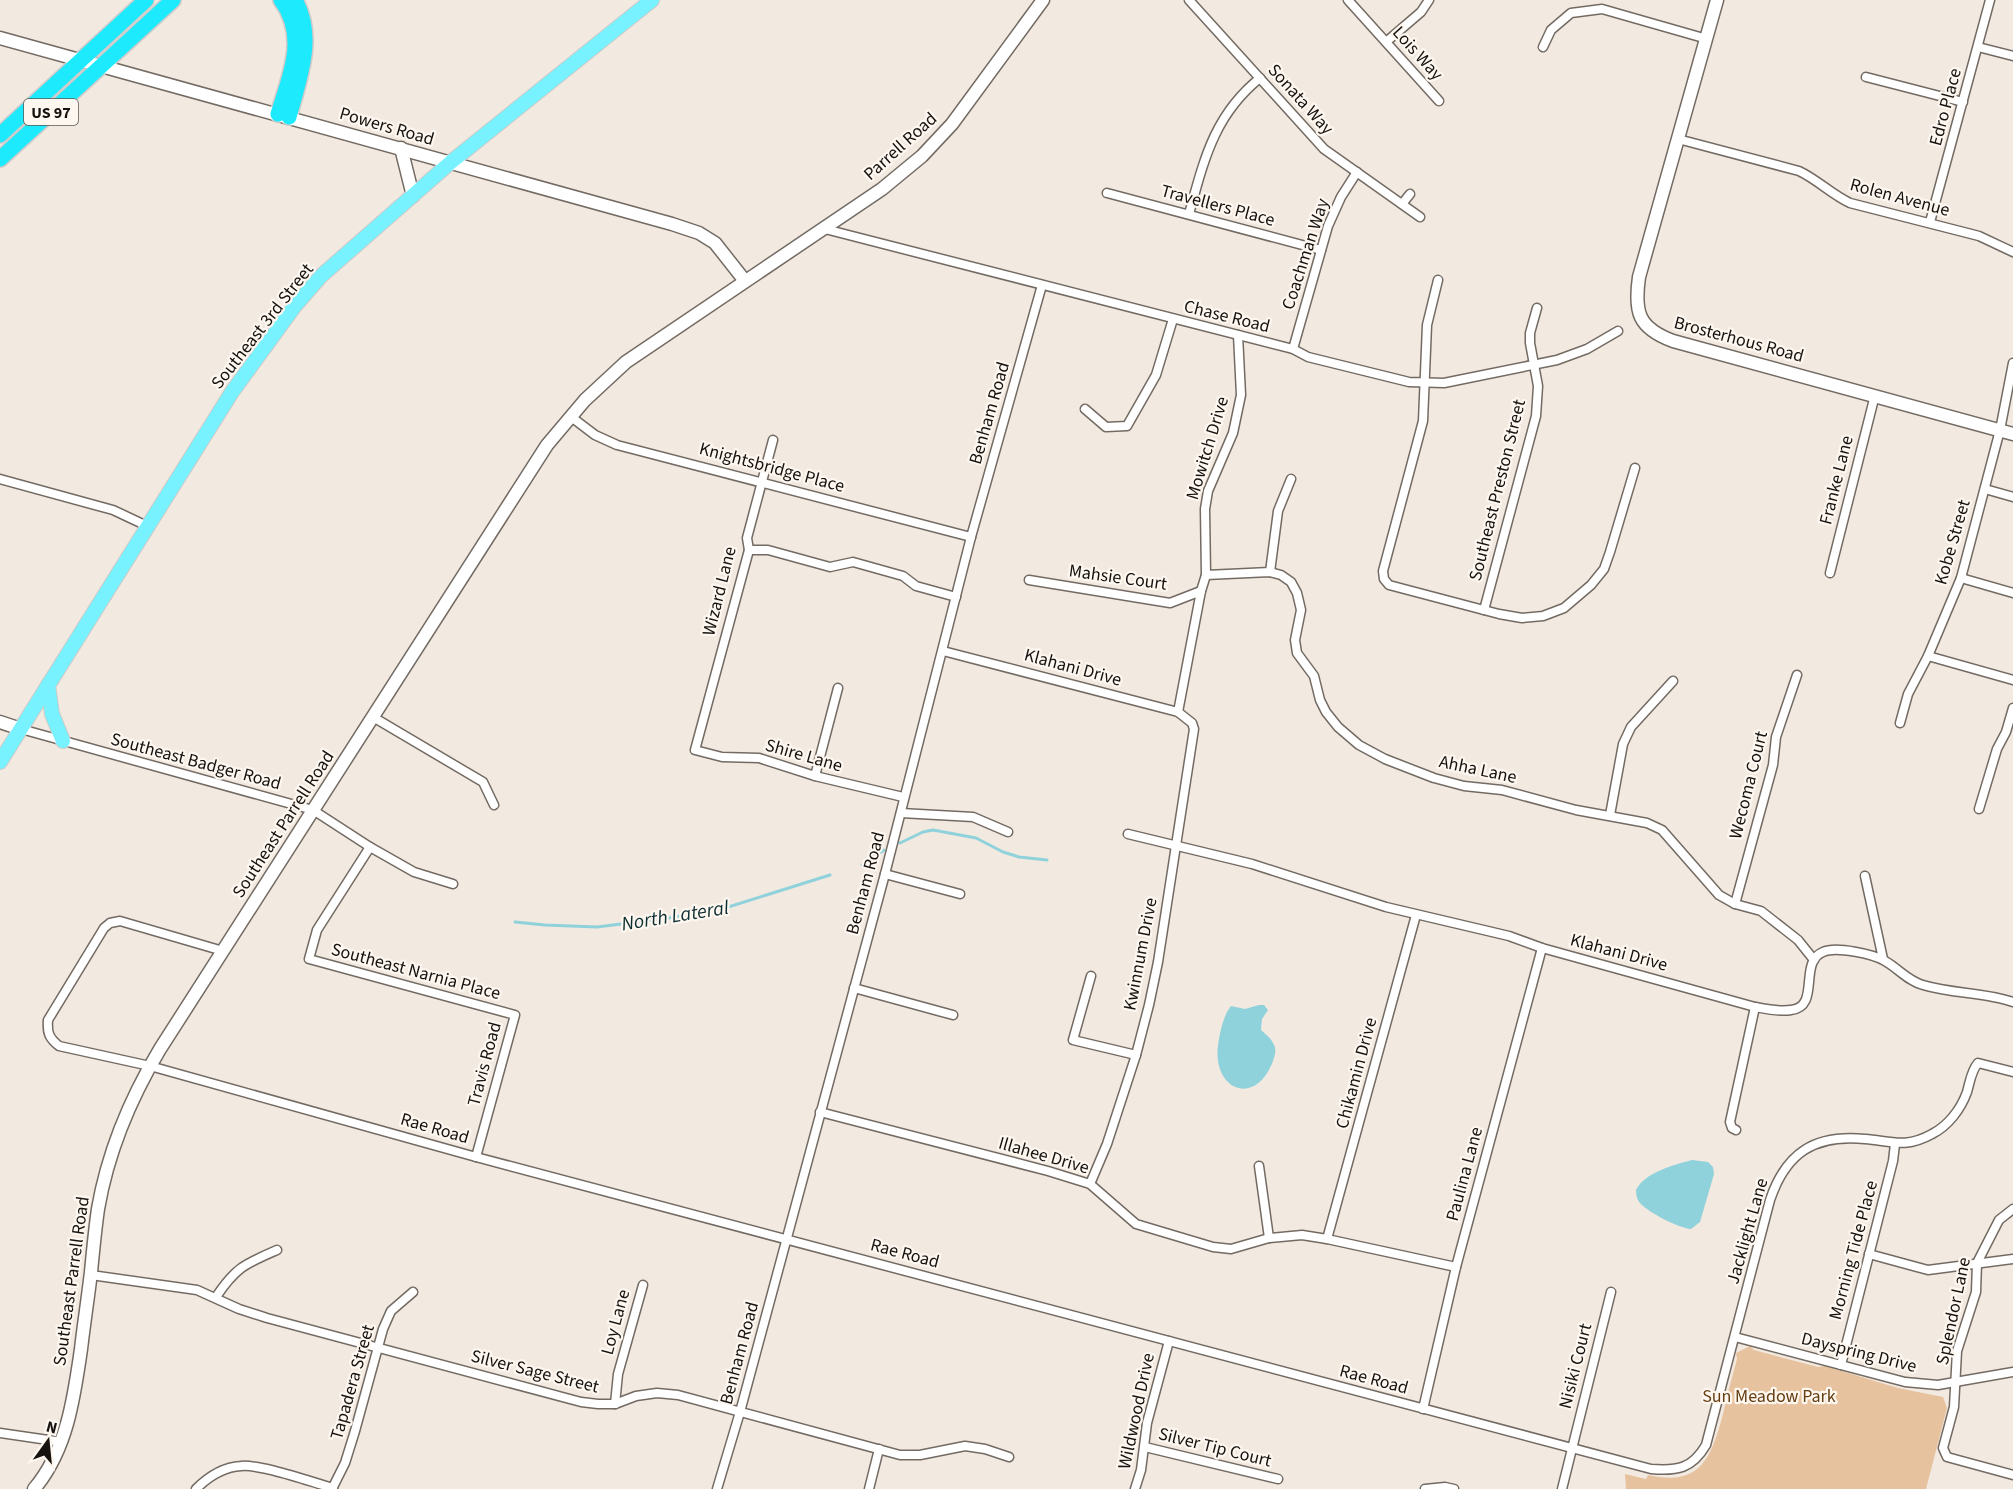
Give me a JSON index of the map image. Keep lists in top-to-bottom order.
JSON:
{
  "streets": {
    "highway": ["US 97"],
    "main road": ["Southeast 3rd Street"],
    "street": [
      "Lois Way",
      "Sonata Way",
      "Edro Place",
      "Powers Road",
      "Parrell Road",
      "Rolen Avenue",
      "Travellers Place",
      "Coachman Way",
      "Chase Road",
      "Brosterhous Road",
      "Benham Road",
      "Mowitch Drive",
      "Knightsbridge Place",
      "Franke Lane",
      "Southeast Preston Street",
      "Kobe Street",
      "Mahsie Court",
      "Wizard Lane",
      "Klahani Drive",
      "Shire Lane",
      "Southeast Badger Road",
      "Ahha Lane",
      "Wecoma Court",
      "Southeast Parrell Road",
      "Kwinnum Drive",
      "Southeast Narnia Place",
      "Travis Road",
      "Chikamin Drive",
      "Rae Road",
      "Illahee Drive",
      "Paulina Lane",
      "Jacklight Lane",
      "Morning Tide Place",
      "Splendor Lane",
      "Loy Lane",
      "Dayspring Drive",
      "Nisiki Court",
      "Silver Sage Street",
      "Tapadera Street",
      "Wildwood Drive",
      "Silver Tip Court"
    ]
  },
  "crossings": [
    ["Sonata Way", "Coachman Way"],
    ["Edro Place", "Rolen Avenue"],
    ["US 97", "Powers Road"],
    ["Powers Road", "Parrell Road"],
    ["Powers Road", "Southeast 3rd Street"],
    ["Powers Road", "Southeast Parrell Road"],
    ["Parrell Road", "Chase Road"],
    ["Parrell Road", "Southeast Parrell Road"],
    ["Rolen Avenue", "Brosterhous Road"],
    ["Travellers Place", "Coachman Way"],
    ["Coachman Way", "Chase Road"],
    ["Chase Road", "Benham Road"],
    ["Chase Road", "Mowitch Drive"],
    ["Chase Road", "Southeast Preston Street"],
    ["Southeast 3rd Street", "Southeast Badger Road"],
    ["Brosterhous Road", "Franke Lane"],
    ["Brosterhous Road", "Kobe Street"],
    ["Benham Road", "Knightsbridge Place"],
    ["Benham Road", "Klahani Drive"],
    ["Benham Road", "Shire Lane"],
    ["Benham Road", "Rae Road"],
    ["Benham Road", "Illahee Drive"],
    ["Benham Road", "Silver Sage Street"],
    ["Mowitch Drive", "Mahsie Court"],
    ["Mowitch Drive", "Klahani Drive"],
    ["Knightsbridge Place", "Wizard Lane"],
    ["Knightsbridge Place", "Southeast Parrell Road"],
    ["Wizard Lane", "Shire Lane"],
    ["Klahani Drive", "Ahha Lane"],
    ["Klahani Drive", "Kwinnum Drive"],
    ["Klahani Drive", "Chikamin Drive"],
    ["Klahani Drive", "Paulina Lane"],
    ["Southeast Badger Road", "Southeast Parrell Road"],
    ["Southeast Badger Road", "Southeast Narnia Place"],
    ["Ahha Lane", "Wecoma Court"],
    ["Southeast Parrell Road", "Rae Road"],
    ["Southeast Parrell Road", "Silver Sage Street"],
    ["Kwinnum Drive", "Illahee Drive"],
    ["Southeast Narnia Place", "Travis Road"],
    ["Travis Road", "Rae Road"],
    ["Chikamin Drive", "Illahee Drive"],
    ["Rae Road", "Paulina Lane"],
    ["Rae Road", "Jacklight Lane"],
    ["Rae Road", "Nisiki Court"],
    ["Rae Road", "Wildwood Drive"],
    ["Illahee Drive", "Paulina Lane"],
    ["Jacklight Lane", "Morning Tide Place"],
    ["Jacklight Lane", "Dayspring Drive"],
    ["Morning Tide Place", "Dayspring Drive"],
    ["Splendor Lane", "Dayspring Drive"],
    ["Loy Lane", "Silver Sage Street"],
    ["Silver Sage Street", "Tapadera Street"],
    ["Wildwood Drive", "Silver Tip Court"]
  ],
  "water": ["North Lateral"],
  "parks": ["Sun Meadow Park"],
  "north": "top"
}
